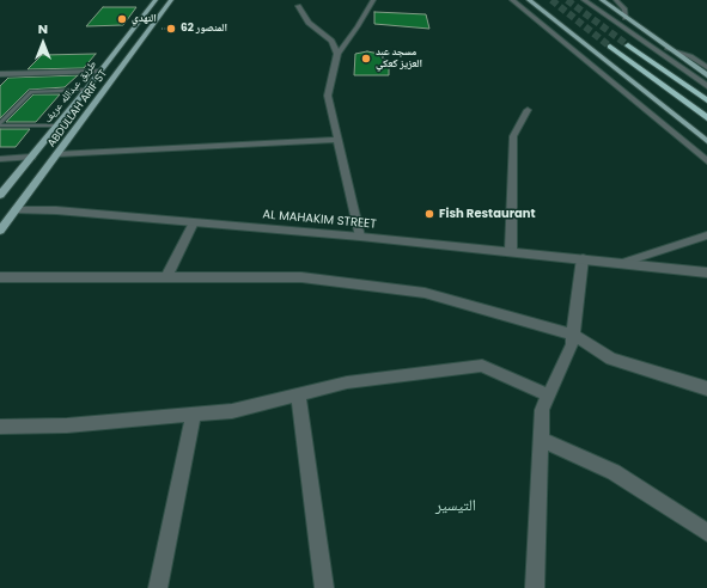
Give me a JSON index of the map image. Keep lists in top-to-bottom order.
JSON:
{
  "streets": {
    "main road": ["طريق عبدالله عريف", "ABDULLAH ARIF ST"],
    "street": ["AL MAHAKIM STREET"]
  },
  "crossings": [
    ["ABDULLAH ARIF ST", "AL MAHAKIM STREET"]
  ],
  "districts": ["التيسير"],
  "places": [
    "النهدي",
    "المنصور 62",
    "مسجد عبد العزيز كعكي",
    "Fish Restaurant"
  ],
  "north": "top"
}
